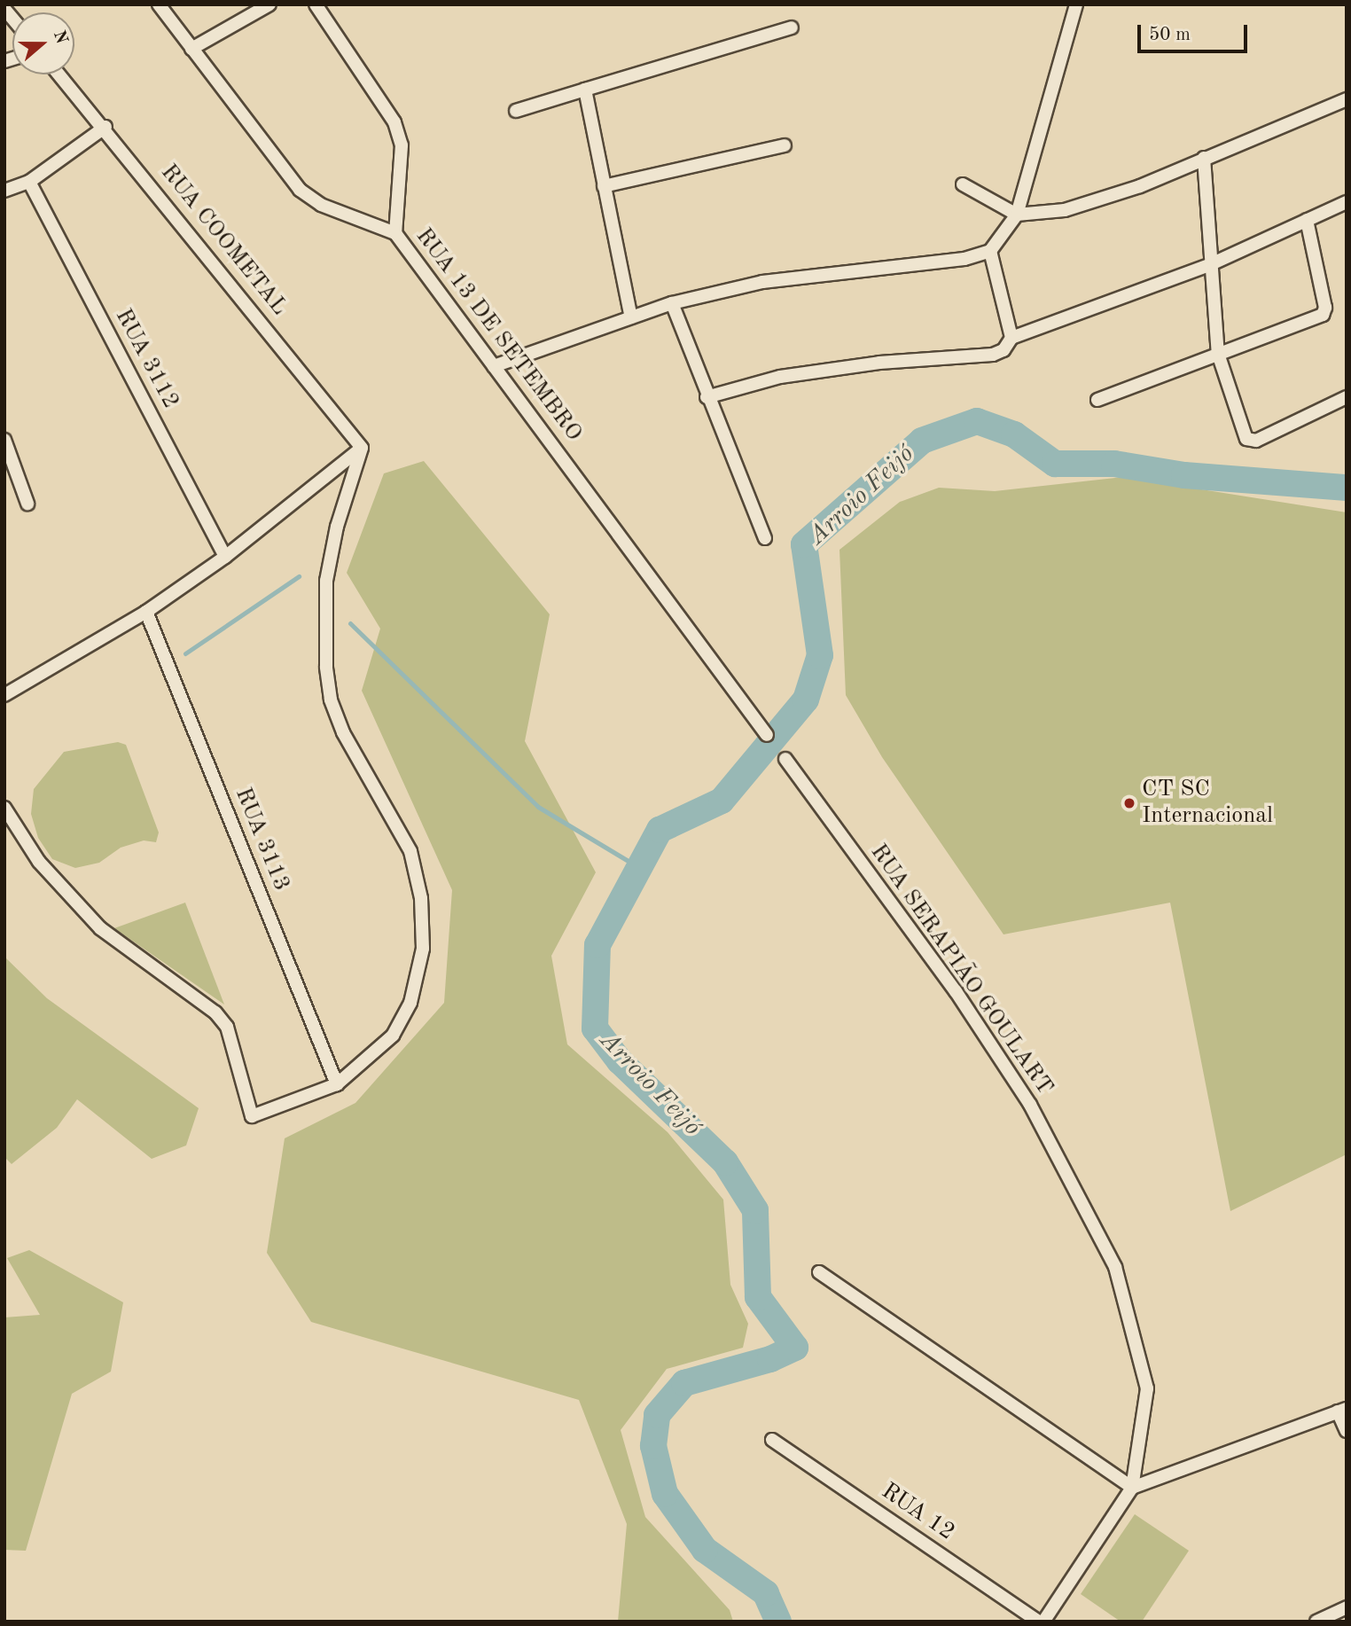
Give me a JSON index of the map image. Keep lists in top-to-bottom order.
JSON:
{
  "streets": {
    "street": [
      "RUA COOMETAL",
      "RUA 13 DE SETEMBRO",
      "RUA 3112",
      "RUA 3113",
      "RUA SERAPIÃO GOULART",
      "RUA 12"
    ]
  },
  "crossings": [
    ["RUA SERAPIÃO GOULART", "RUA 12"]
  ],
  "water": ["Arroio Feijó"],
  "places": ["CT SC Internacional"],
  "scale_bar": "50 m",
  "north": "right"
}
